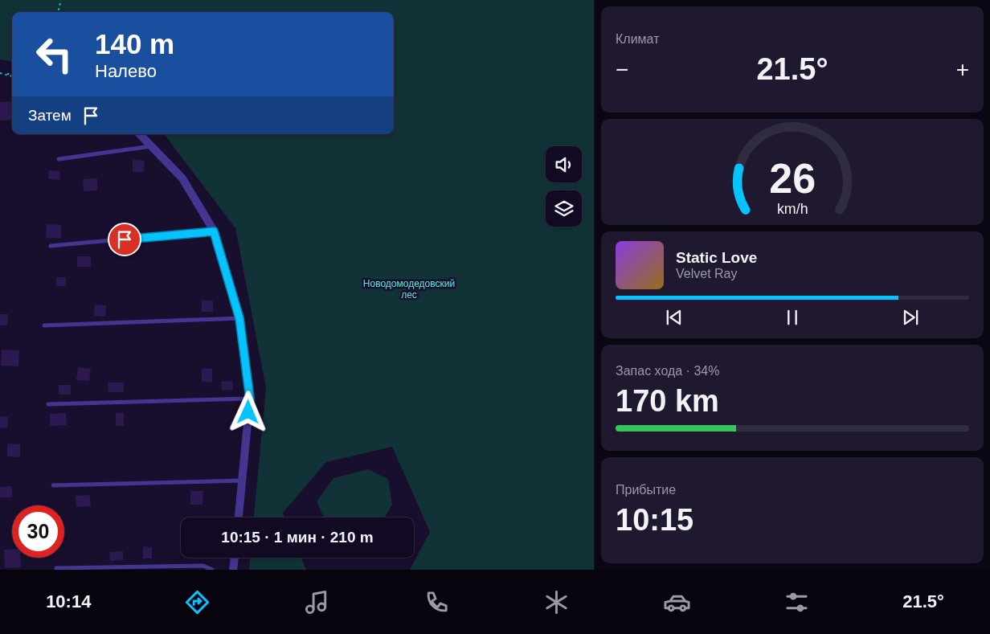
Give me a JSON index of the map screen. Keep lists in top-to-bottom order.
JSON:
{
  "parks": ["Новодомодедовский лес"],
  "page": {
    "tile": [
      "Климат",
      ["Запас хода · 34%", "170 km"],
      ["Прибытие", "10:15"]
    ],
    "turn": ["140 m", "Налево"],
    "heat": ["−", "21.5°", "+"],
    "then": "Затем",
    "song": ["Static Love", "Velvet Ray"],
    "limit": "30",
    "trip": "10:15 · 1 мин · 210 m",
    "tabs": ["10:14", "21.5°"],
    "gauge": ["26", "km/h"]
  }
}
